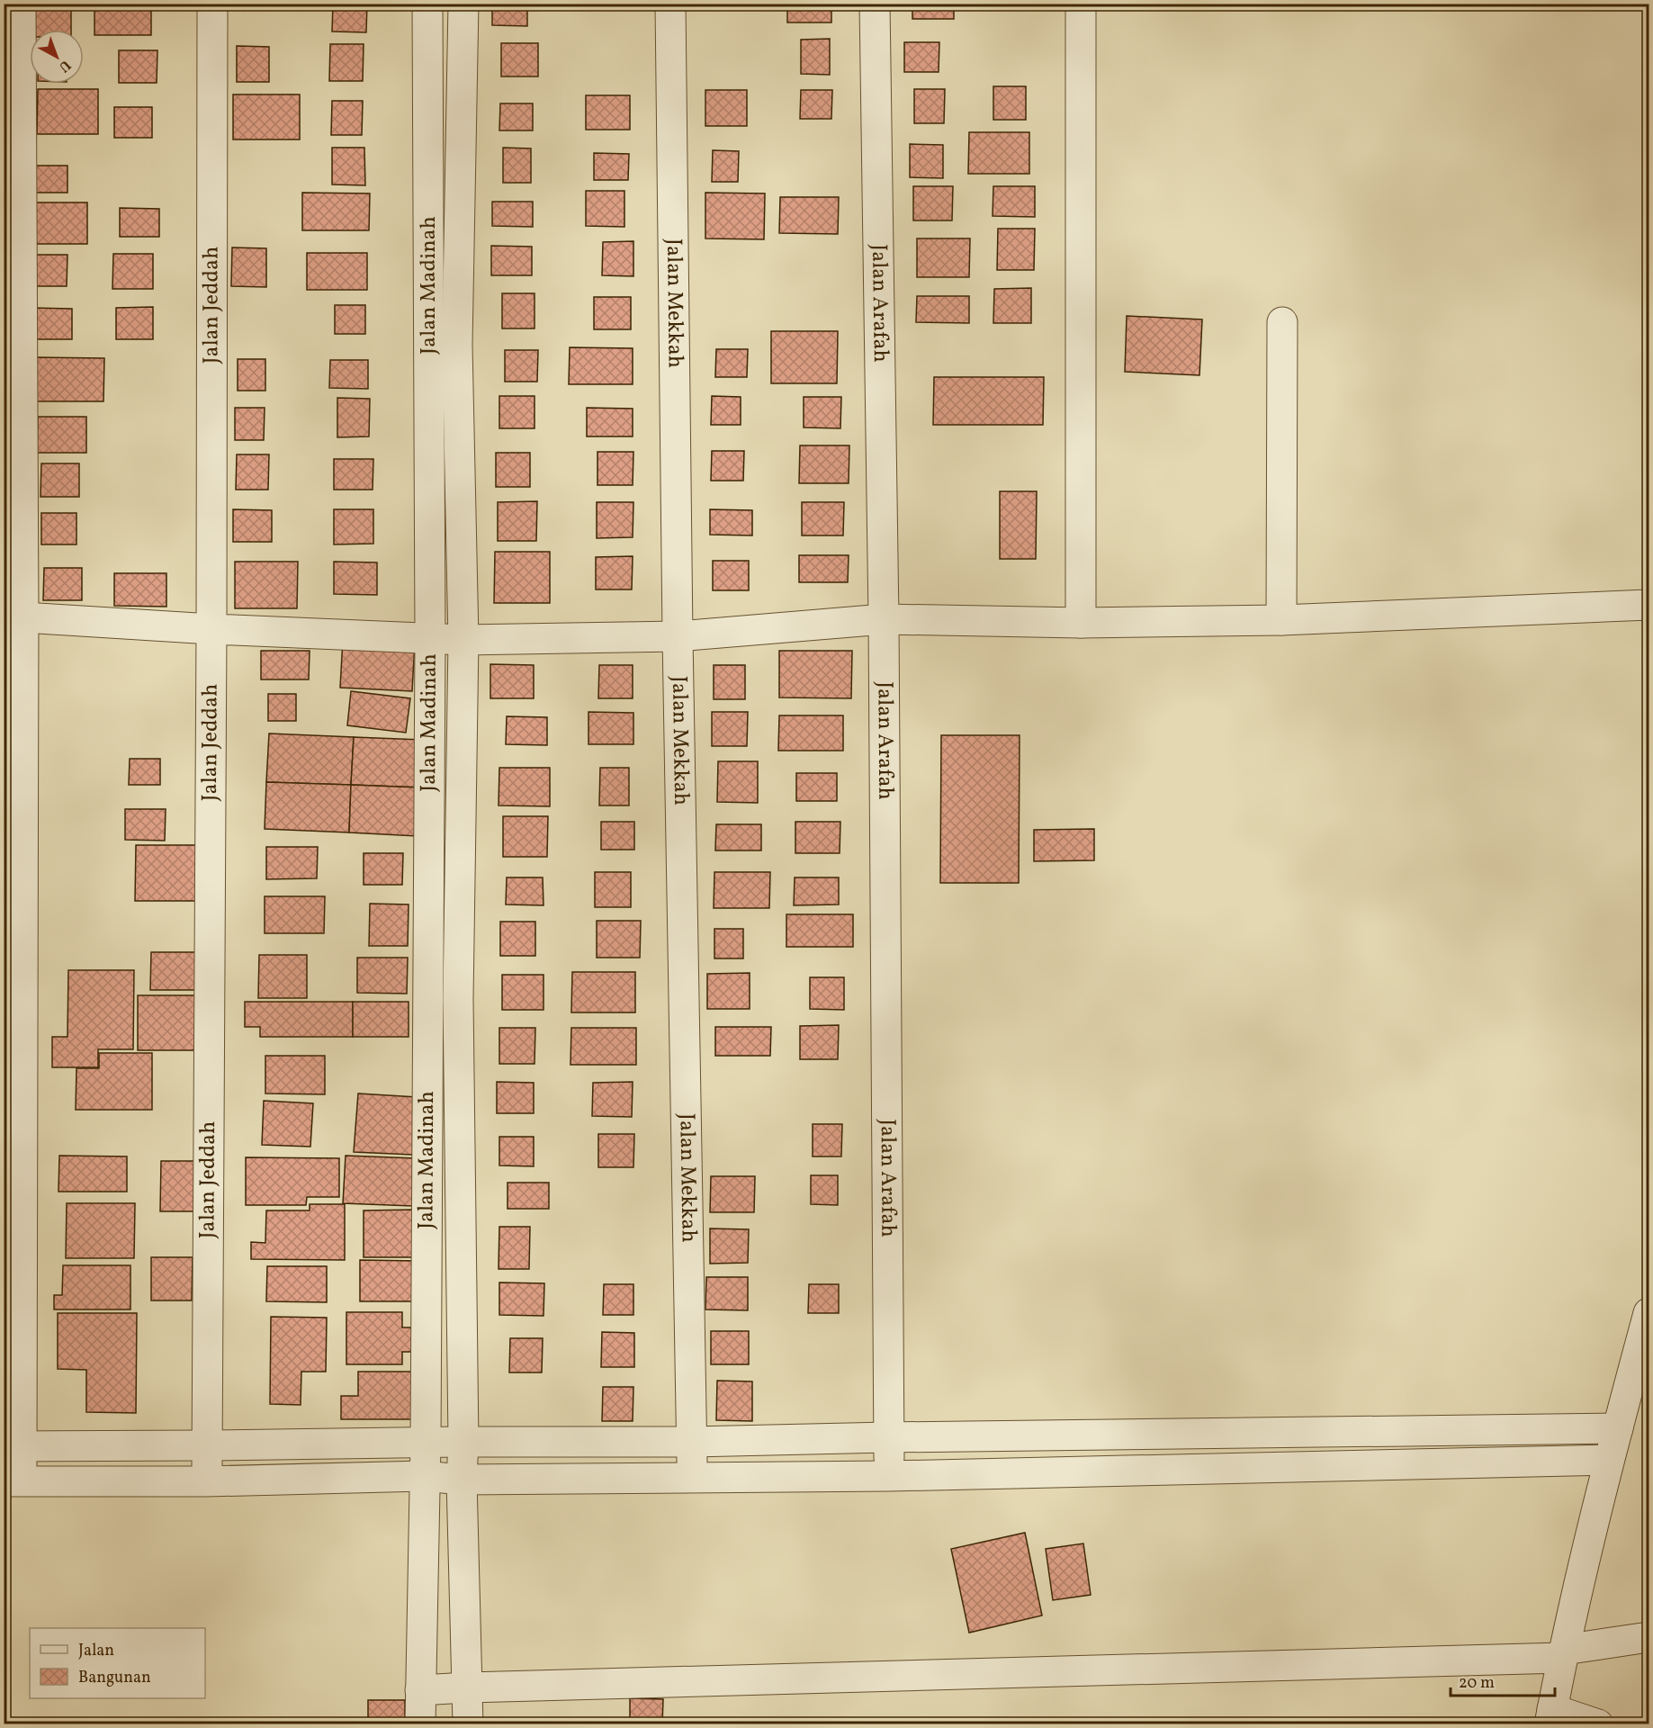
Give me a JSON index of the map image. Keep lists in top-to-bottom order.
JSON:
{
  "streets": {
    "street": [
      "Jalan Madinah",
      "Jalan Arafah",
      "Jalan Mekkah",
      "Jalan Jeddah"
    ]
  },
  "legend": ["Jalan", "Bangunan"],
  "scale_bar": "20 m",
  "north": "bottom right"
}
